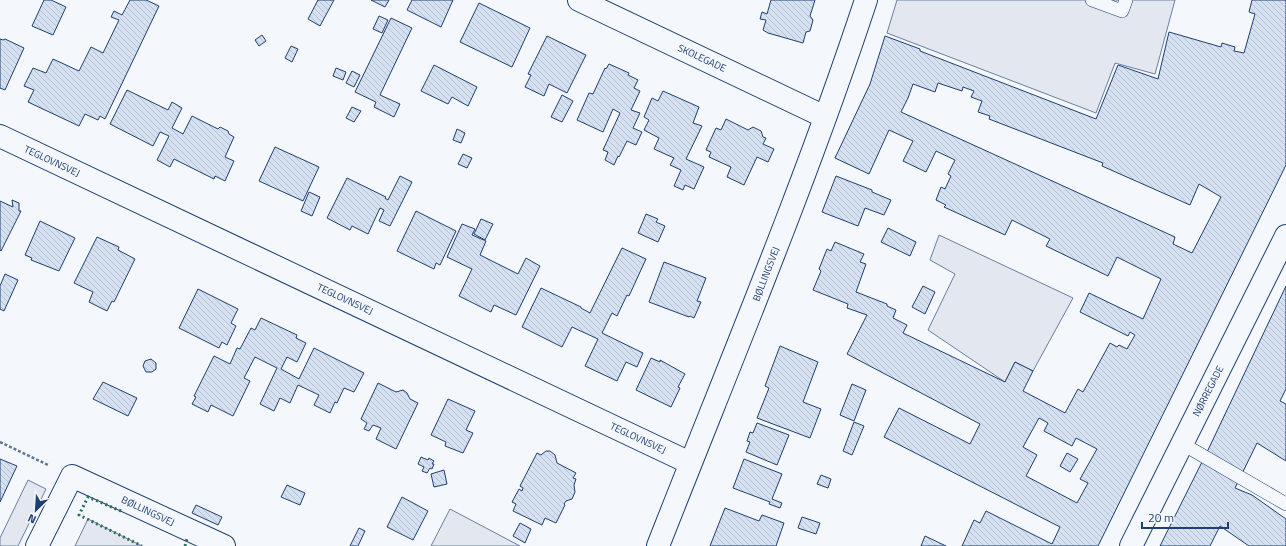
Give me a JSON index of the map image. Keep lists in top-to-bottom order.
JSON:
{
  "streets": {
    "street": [
      "SKOLEGADE",
      "TEGLOVNSVEJ",
      "BØLLINGSVEJ",
      "NØRREGADE"
    ]
  },
  "crossings": [
    ["SKOLEGADE", "BØLLINGSVEJ"],
    ["TEGLOVNSVEJ", "BØLLINGSVEJ"]
  ],
  "scale_bar": "20 m",
  "north": "bottom left"
}
